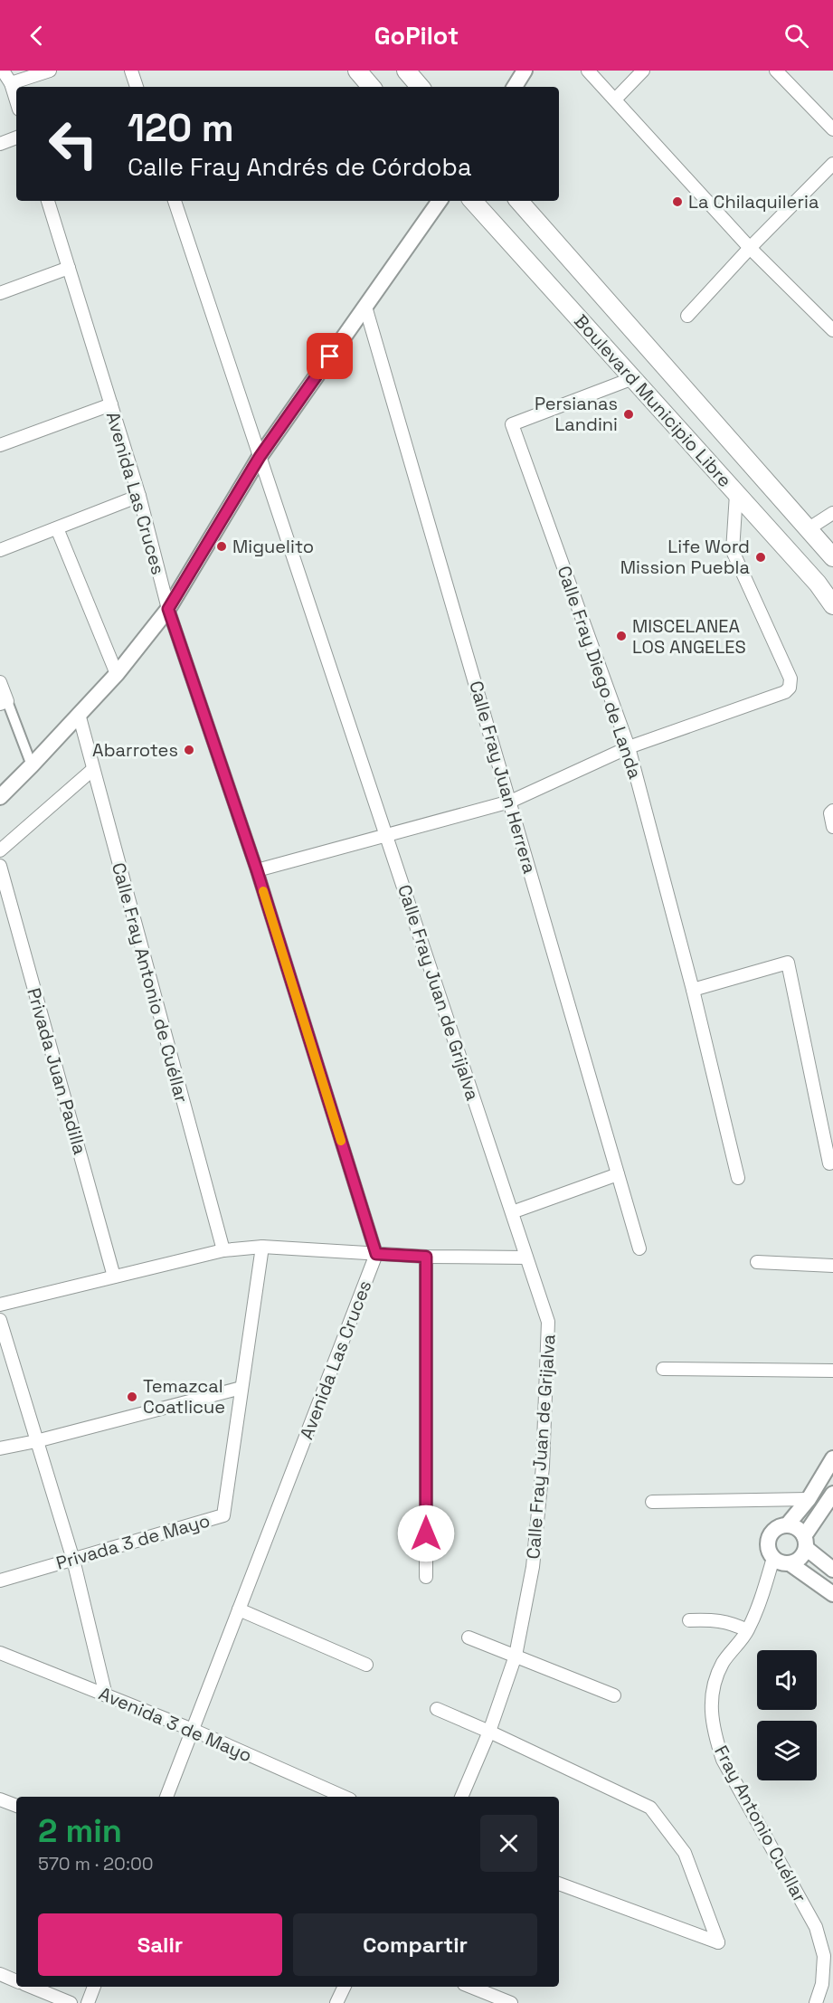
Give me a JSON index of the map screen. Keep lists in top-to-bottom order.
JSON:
{
  "streets": {
    "main road": ["Boulevard Municipio Libre"],
    "street": [
      "Avenida Las Cruces",
      "Calle Fray Diego de Landa",
      "Calle Fray Juan Herrera",
      "Calle Fray Antonio de Cuéllar",
      "Calle Fray Juan de Grijalva",
      "Privada Juan Padilla",
      "Privada 3 de Mayo",
      "Avenida 3 de Mayo",
      "Fray Antonio Cuéllar"
    ]
  },
  "crossings": [
    ["Boulevard Municipio Libre", "Calle Fray Diego de Landa"],
    ["Avenida Las Cruces", "Avenida 3 de Mayo"]
  ],
  "places": [
    "La Chilaquileria",
    "Persianas Landini",
    "Miguelito",
    "Life Word Mission Puebla",
    "MISCELANEA LOS ANGELES",
    "Abarrotes",
    "Temazcal Coatlicue"
  ],
  "page": {
    "header": "GoPilot",
    "turn": ["120 m", "Calle Fray Andrés de Córdoba"],
    "heading": ["2 min", "570 m · 20:00"],
    "buttons": ["Salir", "Compartir"]
  }
}
